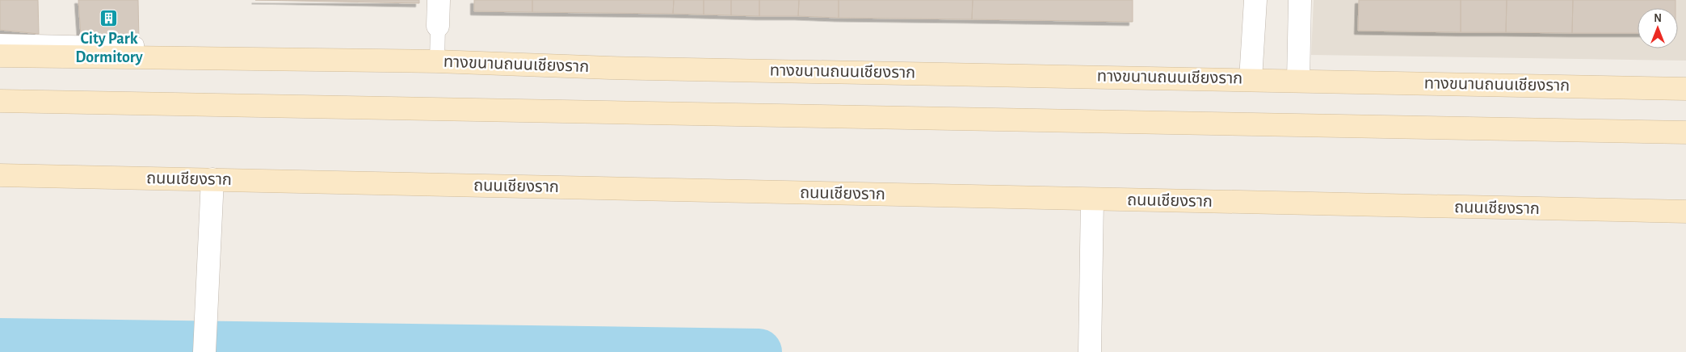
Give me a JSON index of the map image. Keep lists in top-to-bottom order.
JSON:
{
  "streets": {
    "main road": ["ทางขนานถนนเชียงราก", "ถนนเชียงราก"]
  },
  "places": {
    "building": ["City Park Dormitory"]
  },
  "north": "top"
}
